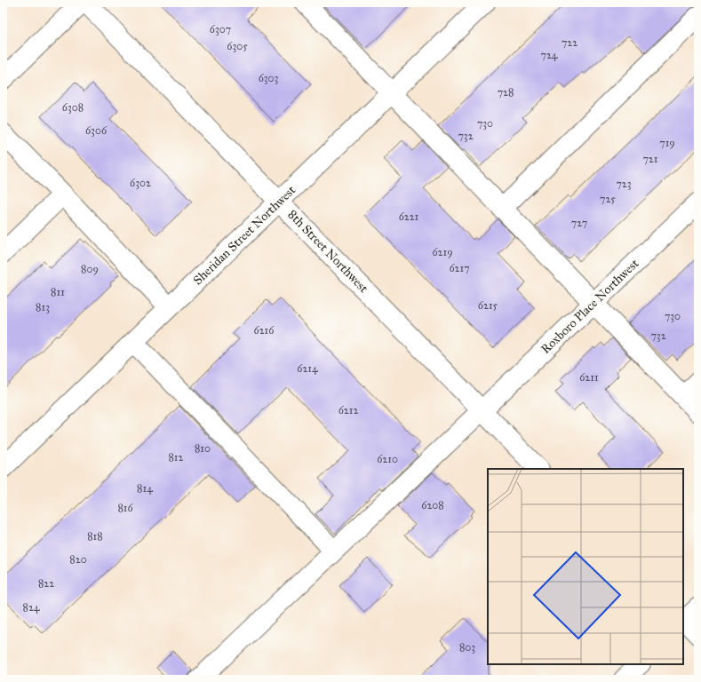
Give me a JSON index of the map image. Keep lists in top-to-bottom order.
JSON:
{
  "streets": {
    "street": ["Sheridan Street Northwest", "8th Street Northwest", "Roxboro Place Northwest"]
  },
  "crossings": [
    ["Sheridan Street Northwest", "8th Street Northwest"],
    ["8th Street Northwest", "Roxboro Place Northwest"]
  ],
  "house_numbers": [
    "6307",
    "722",
    "6305",
    "724",
    "6303",
    "728",
    "6308",
    "730",
    "6306",
    "732",
    "719",
    "721",
    "6302",
    "723",
    "725",
    "6221",
    "727",
    "6219",
    "6217",
    "809",
    "811",
    "6215",
    "813",
    "730",
    "6216",
    "732",
    "6214",
    "6211",
    "6212",
    "810",
    "812",
    "6210",
    "814",
    "6208",
    "816",
    "818",
    "820",
    "822",
    "824",
    "803"
  ]
}
